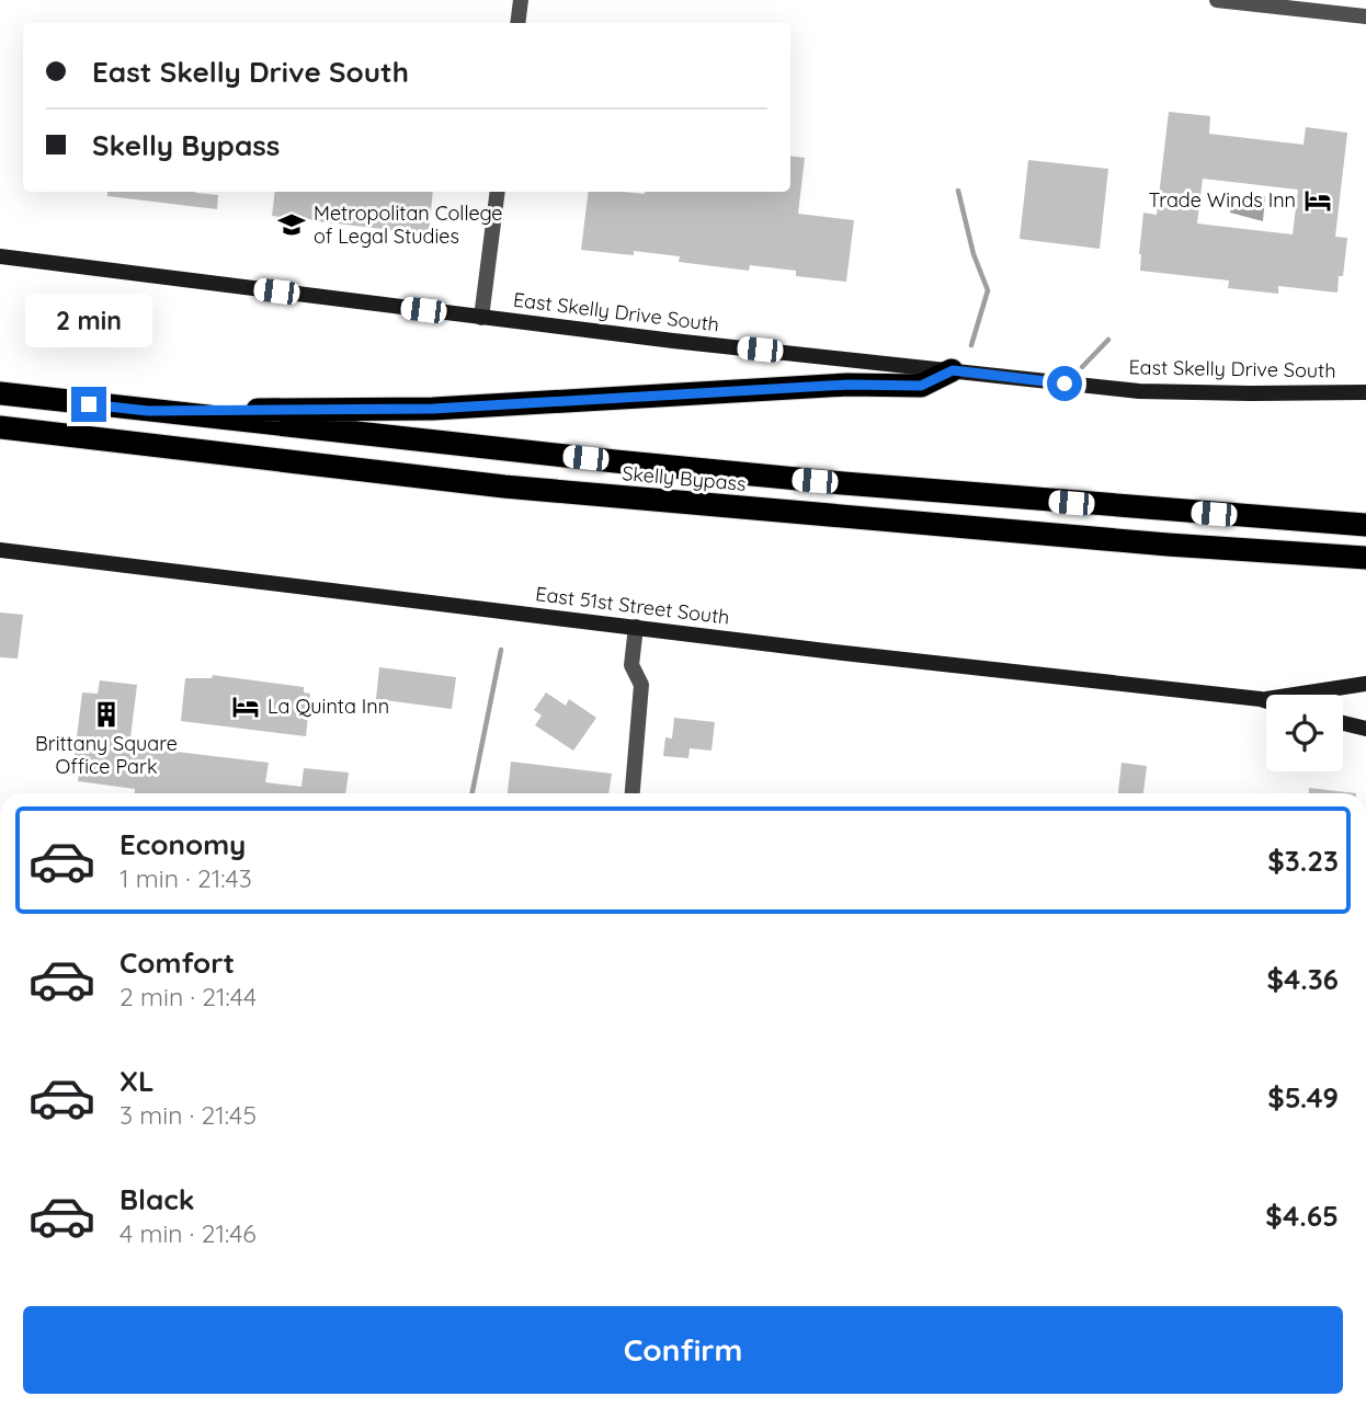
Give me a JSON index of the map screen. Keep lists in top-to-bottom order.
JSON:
{
  "streets": {
    "highway": ["Skelly Bypass"],
    "main road": ["East Skelly Drive South", "East 51st Street South"]
  },
  "places": {
    "hotel": ["Trade Winds Inn", "La Quinta Inn"],
    "school or university": ["Metropolitan College of Legal Studies"],
    "building": ["Brittany Square Office Park"]
  },
  "page": {
    "banner": ["East Skelly Drive South", "Skelly Bypass"],
    "bubble": "2 min",
    "list": [
      {
        "name": "Economy",
        "note": "1 min · 21:43",
        "value": "$3.23"
      },
      {
        "name": "Comfort",
        "note": "2 min · 21:44",
        "value": "$4.36"
      },
      {
        "name": "XL",
        "note": "3 min · 21:45",
        "value": "$5.49"
      },
      {
        "name": "Black",
        "note": "4 min · 21:46",
        "value": "$4.65"
      }
    ],
    "buttons": "Confirm"
  }
}
